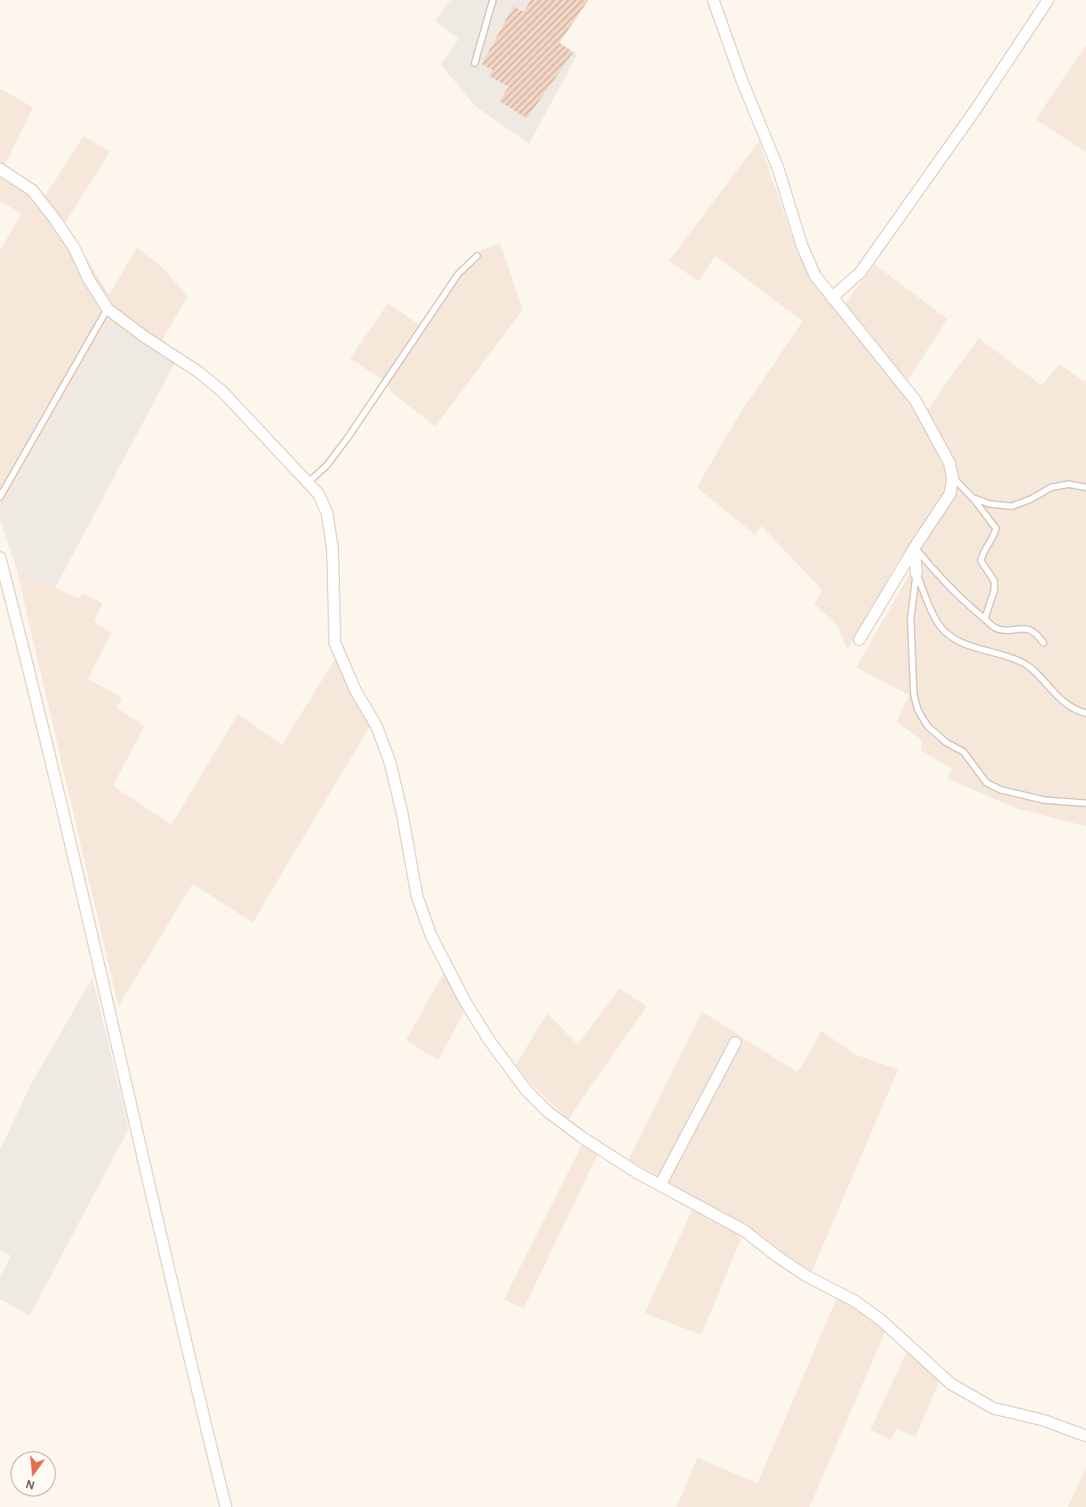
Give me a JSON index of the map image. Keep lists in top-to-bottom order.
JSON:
{
  "north": "bottom"
}
